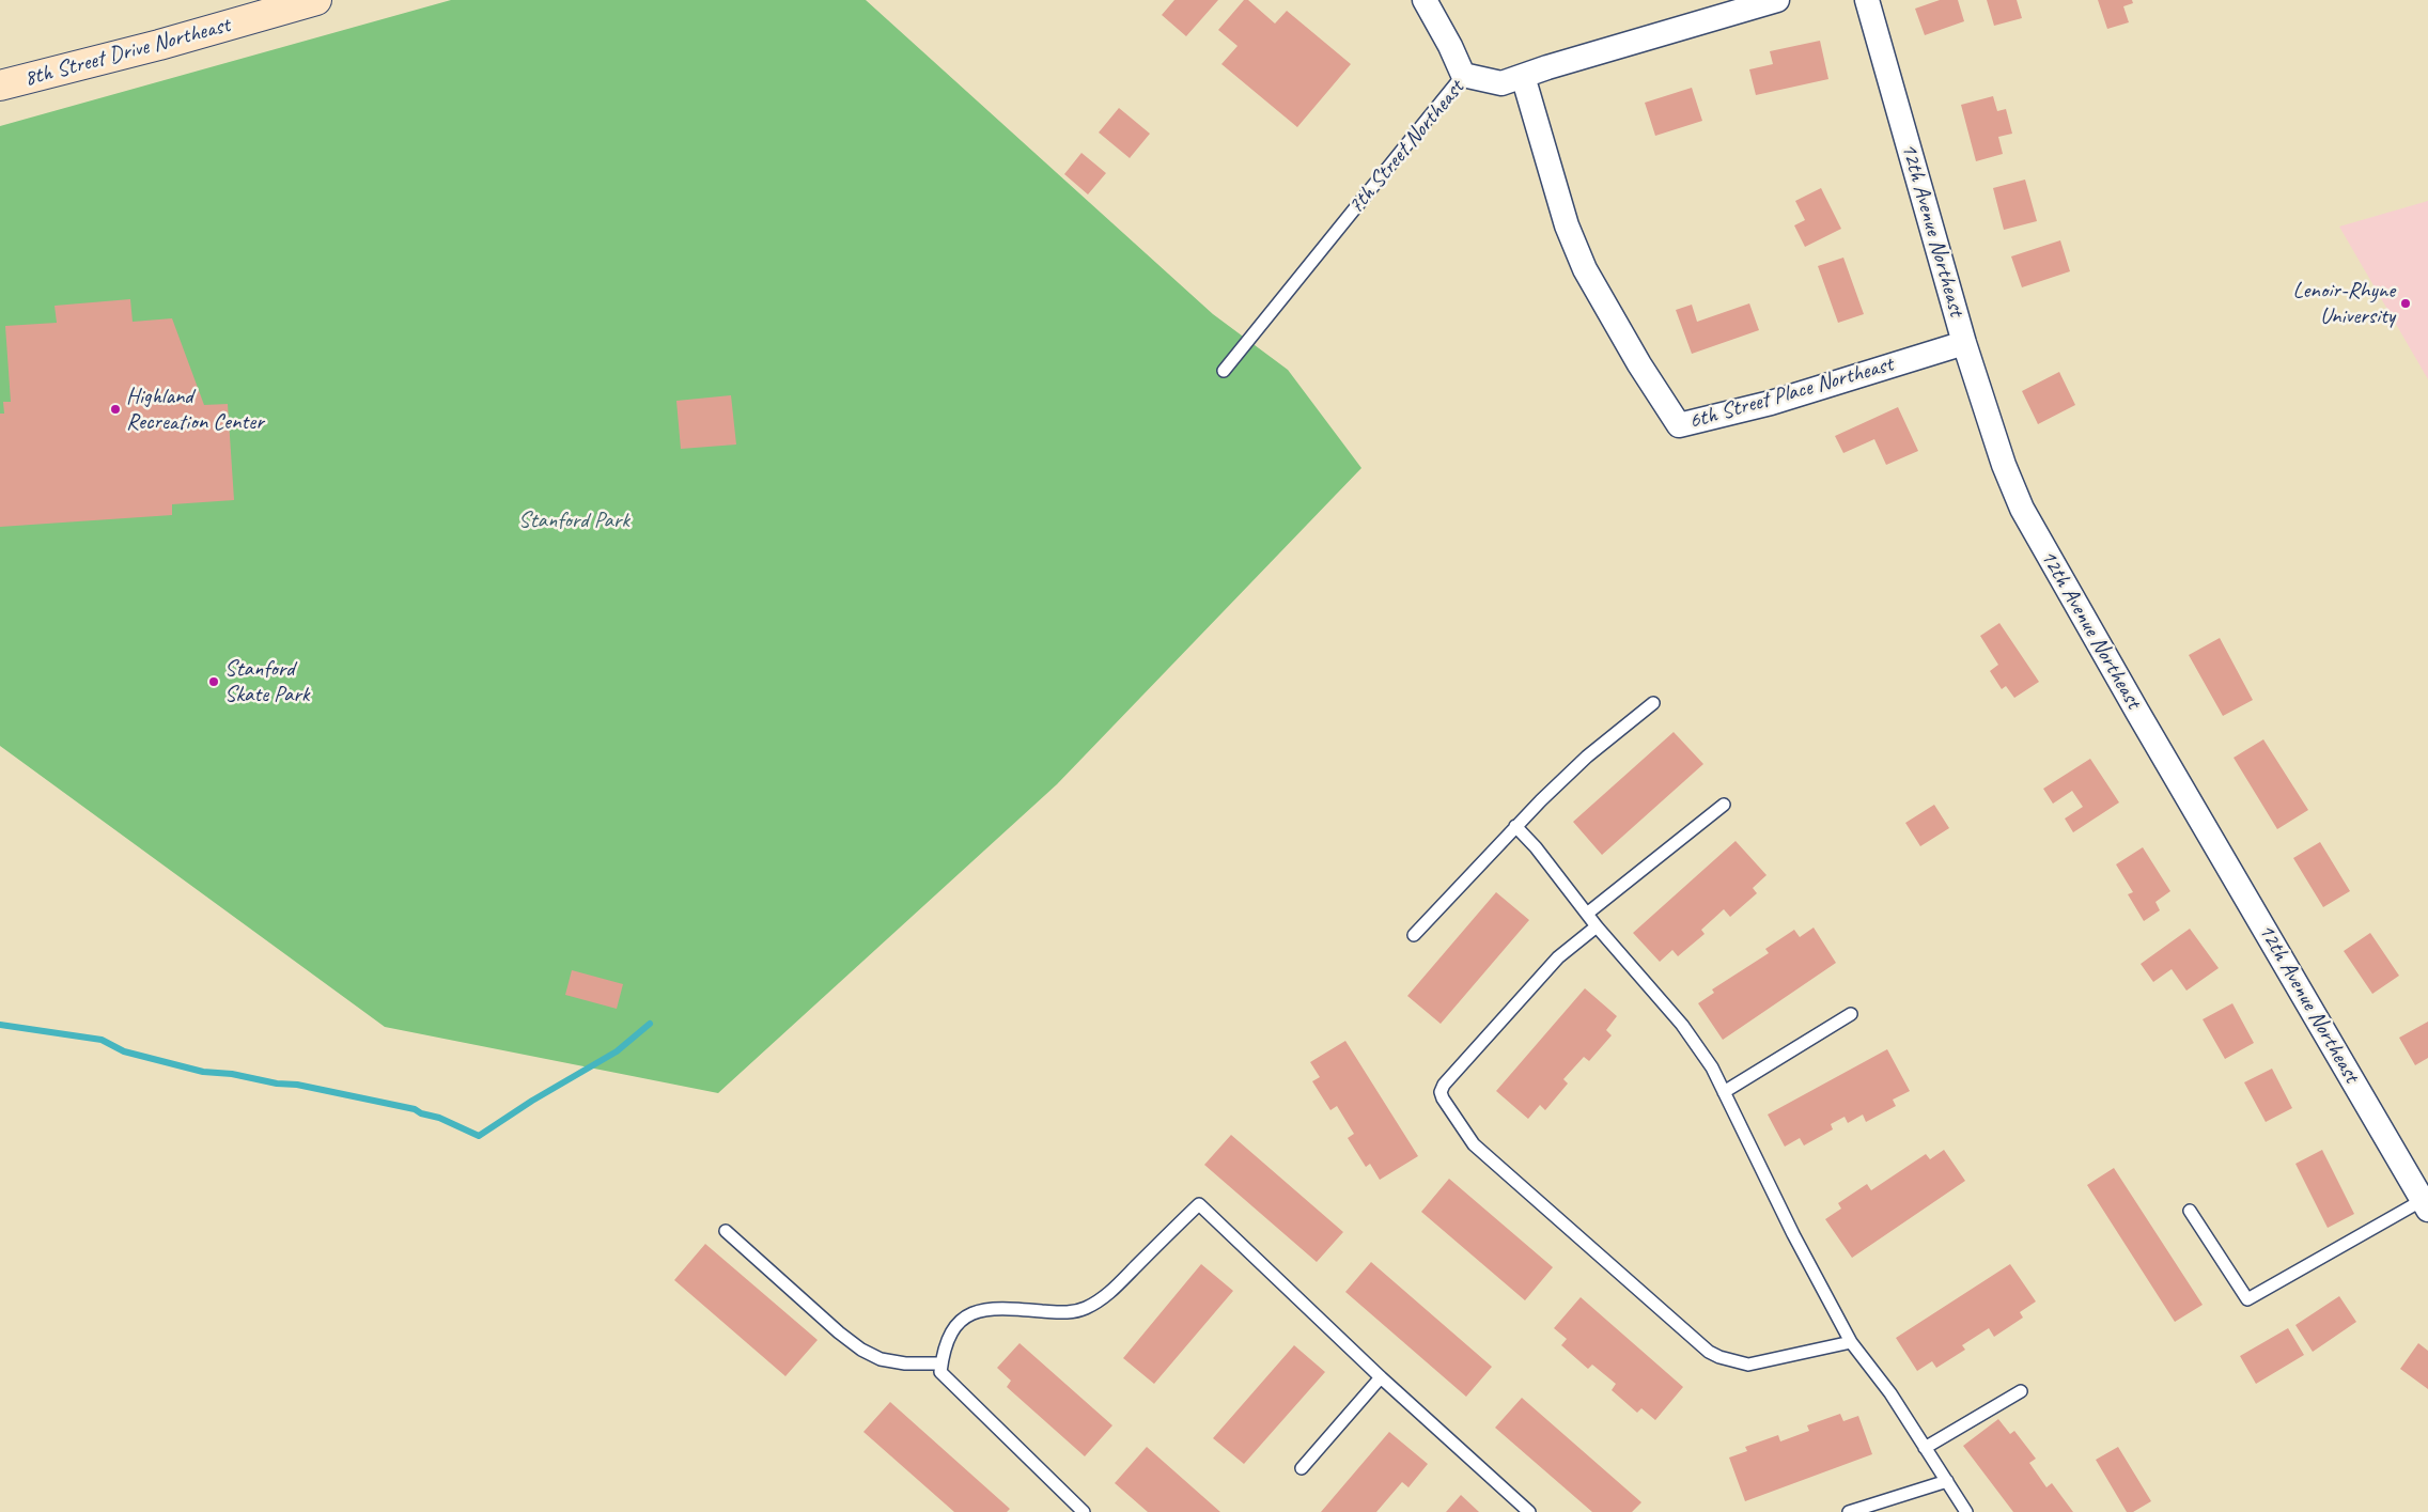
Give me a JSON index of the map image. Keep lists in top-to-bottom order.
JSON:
{
  "streets": {
    "main road": ["8th Street Drive Northeast"],
    "street": ["7th Street Northeast", "12th Avenue Northeast", "6th Street Place Northeast"]
  },
  "crossings": [
    ["7th Street Northeast", "6th Street Place Northeast"],
    ["12th Avenue Northeast", "6th Street Place Northeast"]
  ],
  "parks": ["Stanford Park"],
  "places": ["Lenoir-Rhyne University", "Highland Recreation Center", "Stanford Skate Park"]
}
